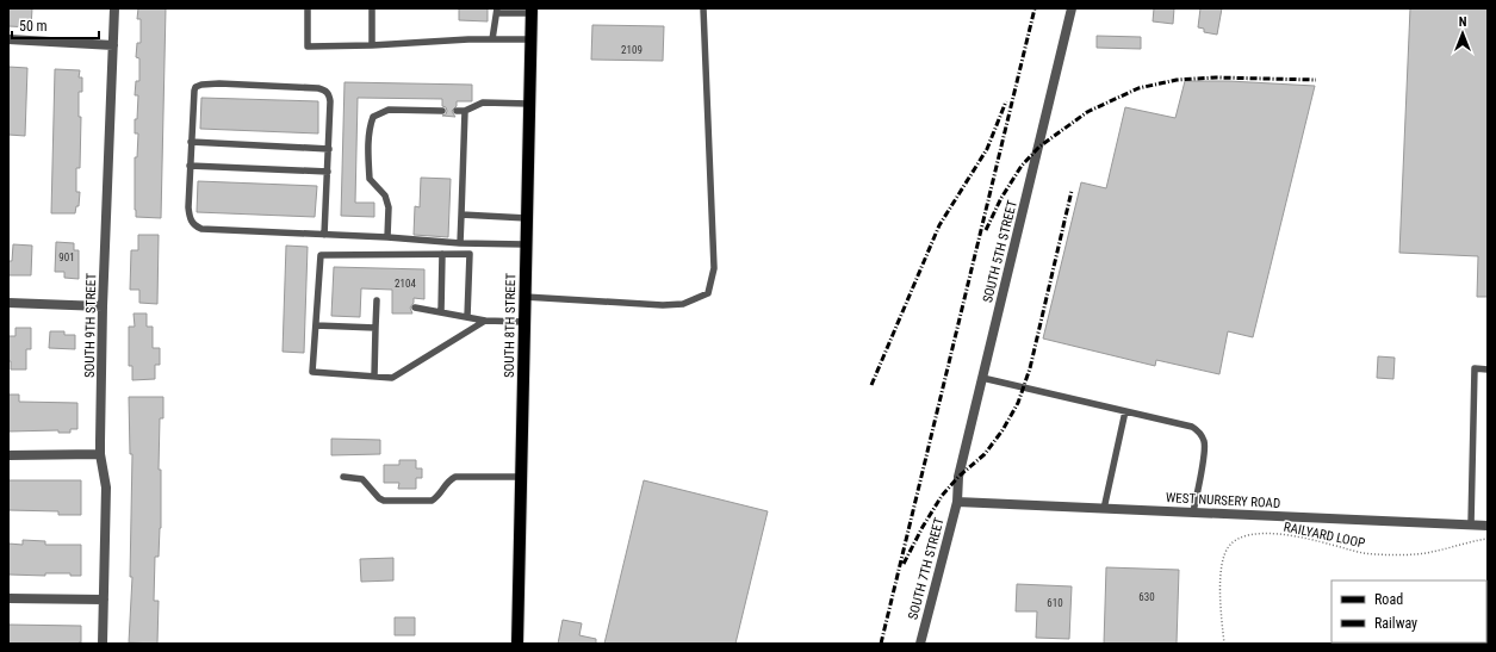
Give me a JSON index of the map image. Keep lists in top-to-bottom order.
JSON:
{
  "streets": {
    "main road": ["SOUTH 8TH STREET"],
    "street": [
      "SOUTH 5TH STREET",
      "SOUTH 9TH STREET",
      "WEST NURSERY ROAD",
      "SOUTH 7TH STREET"
    ],
    "path": ["RAILYARD LOOP"]
  },
  "crossings": [
    ["SOUTH 5TH STREET", "WEST NURSERY ROAD"],
    ["SOUTH 5TH STREET", "SOUTH 7TH STREET"],
    ["WEST NURSERY ROAD", "SOUTH 7TH STREET"]
  ],
  "house_numbers": [
    "2109",
    "901",
    "2104",
    "630",
    "610"
  ],
  "legend": ["Road", "Railway"],
  "scale_bar": "50 m",
  "north": "top"
}
